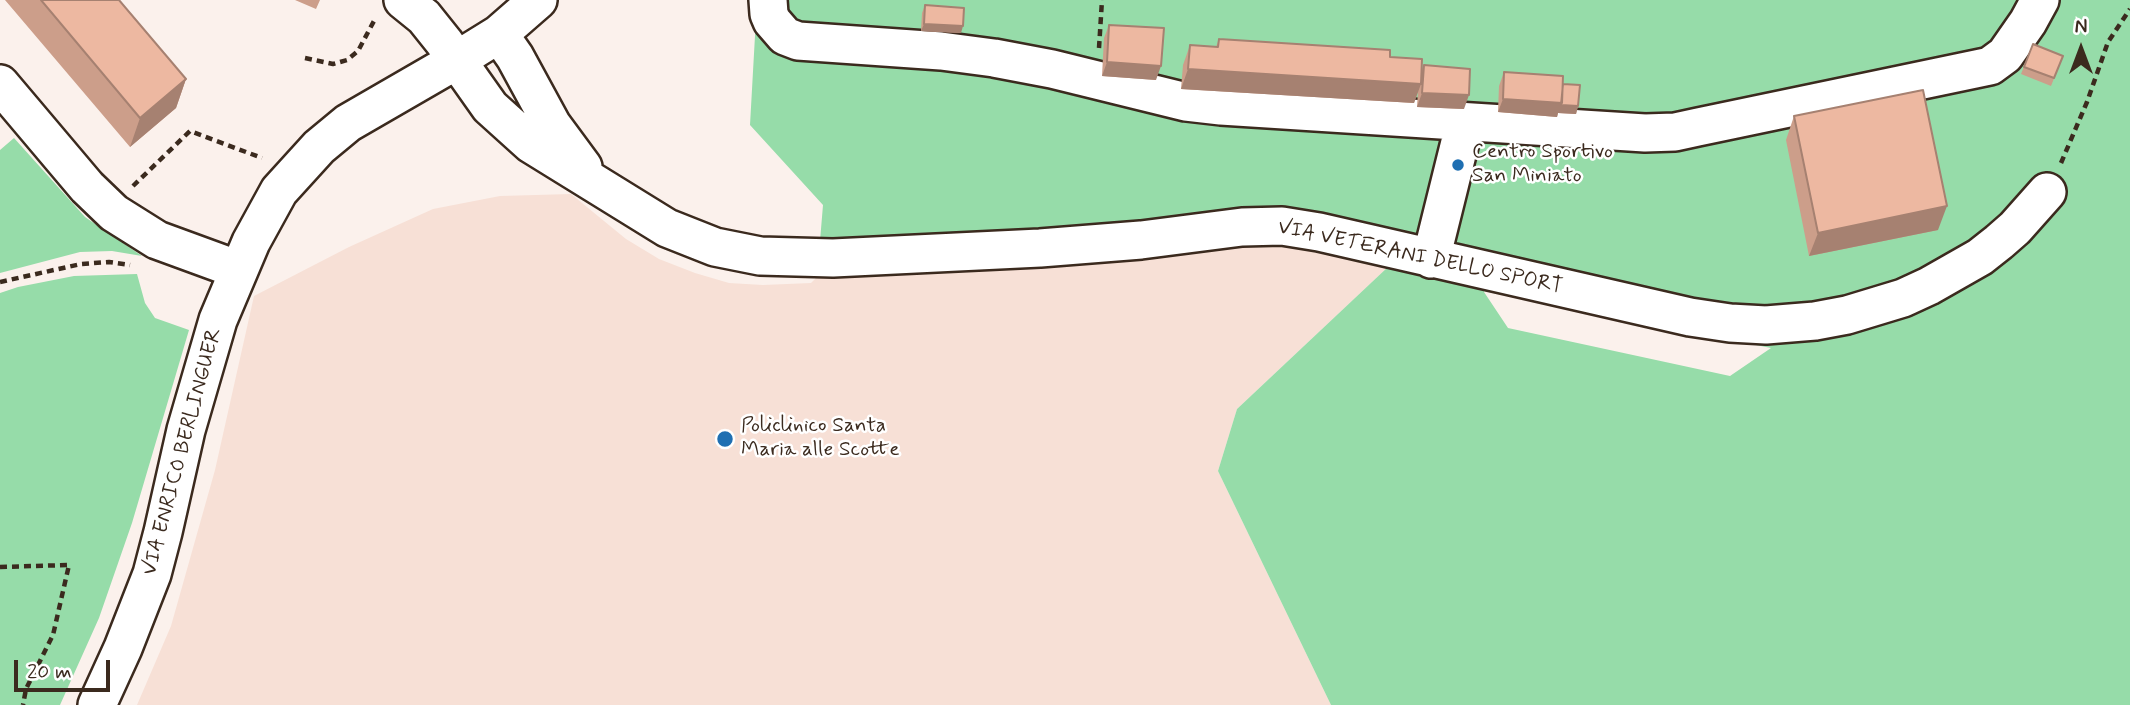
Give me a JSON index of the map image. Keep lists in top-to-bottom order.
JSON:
{
  "streets": {
    "street": ["VIA VETERANI DELLO SPORT", "VIA ENRICO BERLINGUER"]
  },
  "crossings": [
    ["VIA VETERANI DELLO SPORT", "VIA ENRICO BERLINGUER"]
  ],
  "places": ["Centro Sportivo San Miniato", "Policlinico Santa Maria alle Scotte"],
  "scale_bar": "20 m",
  "north": "top"
}
